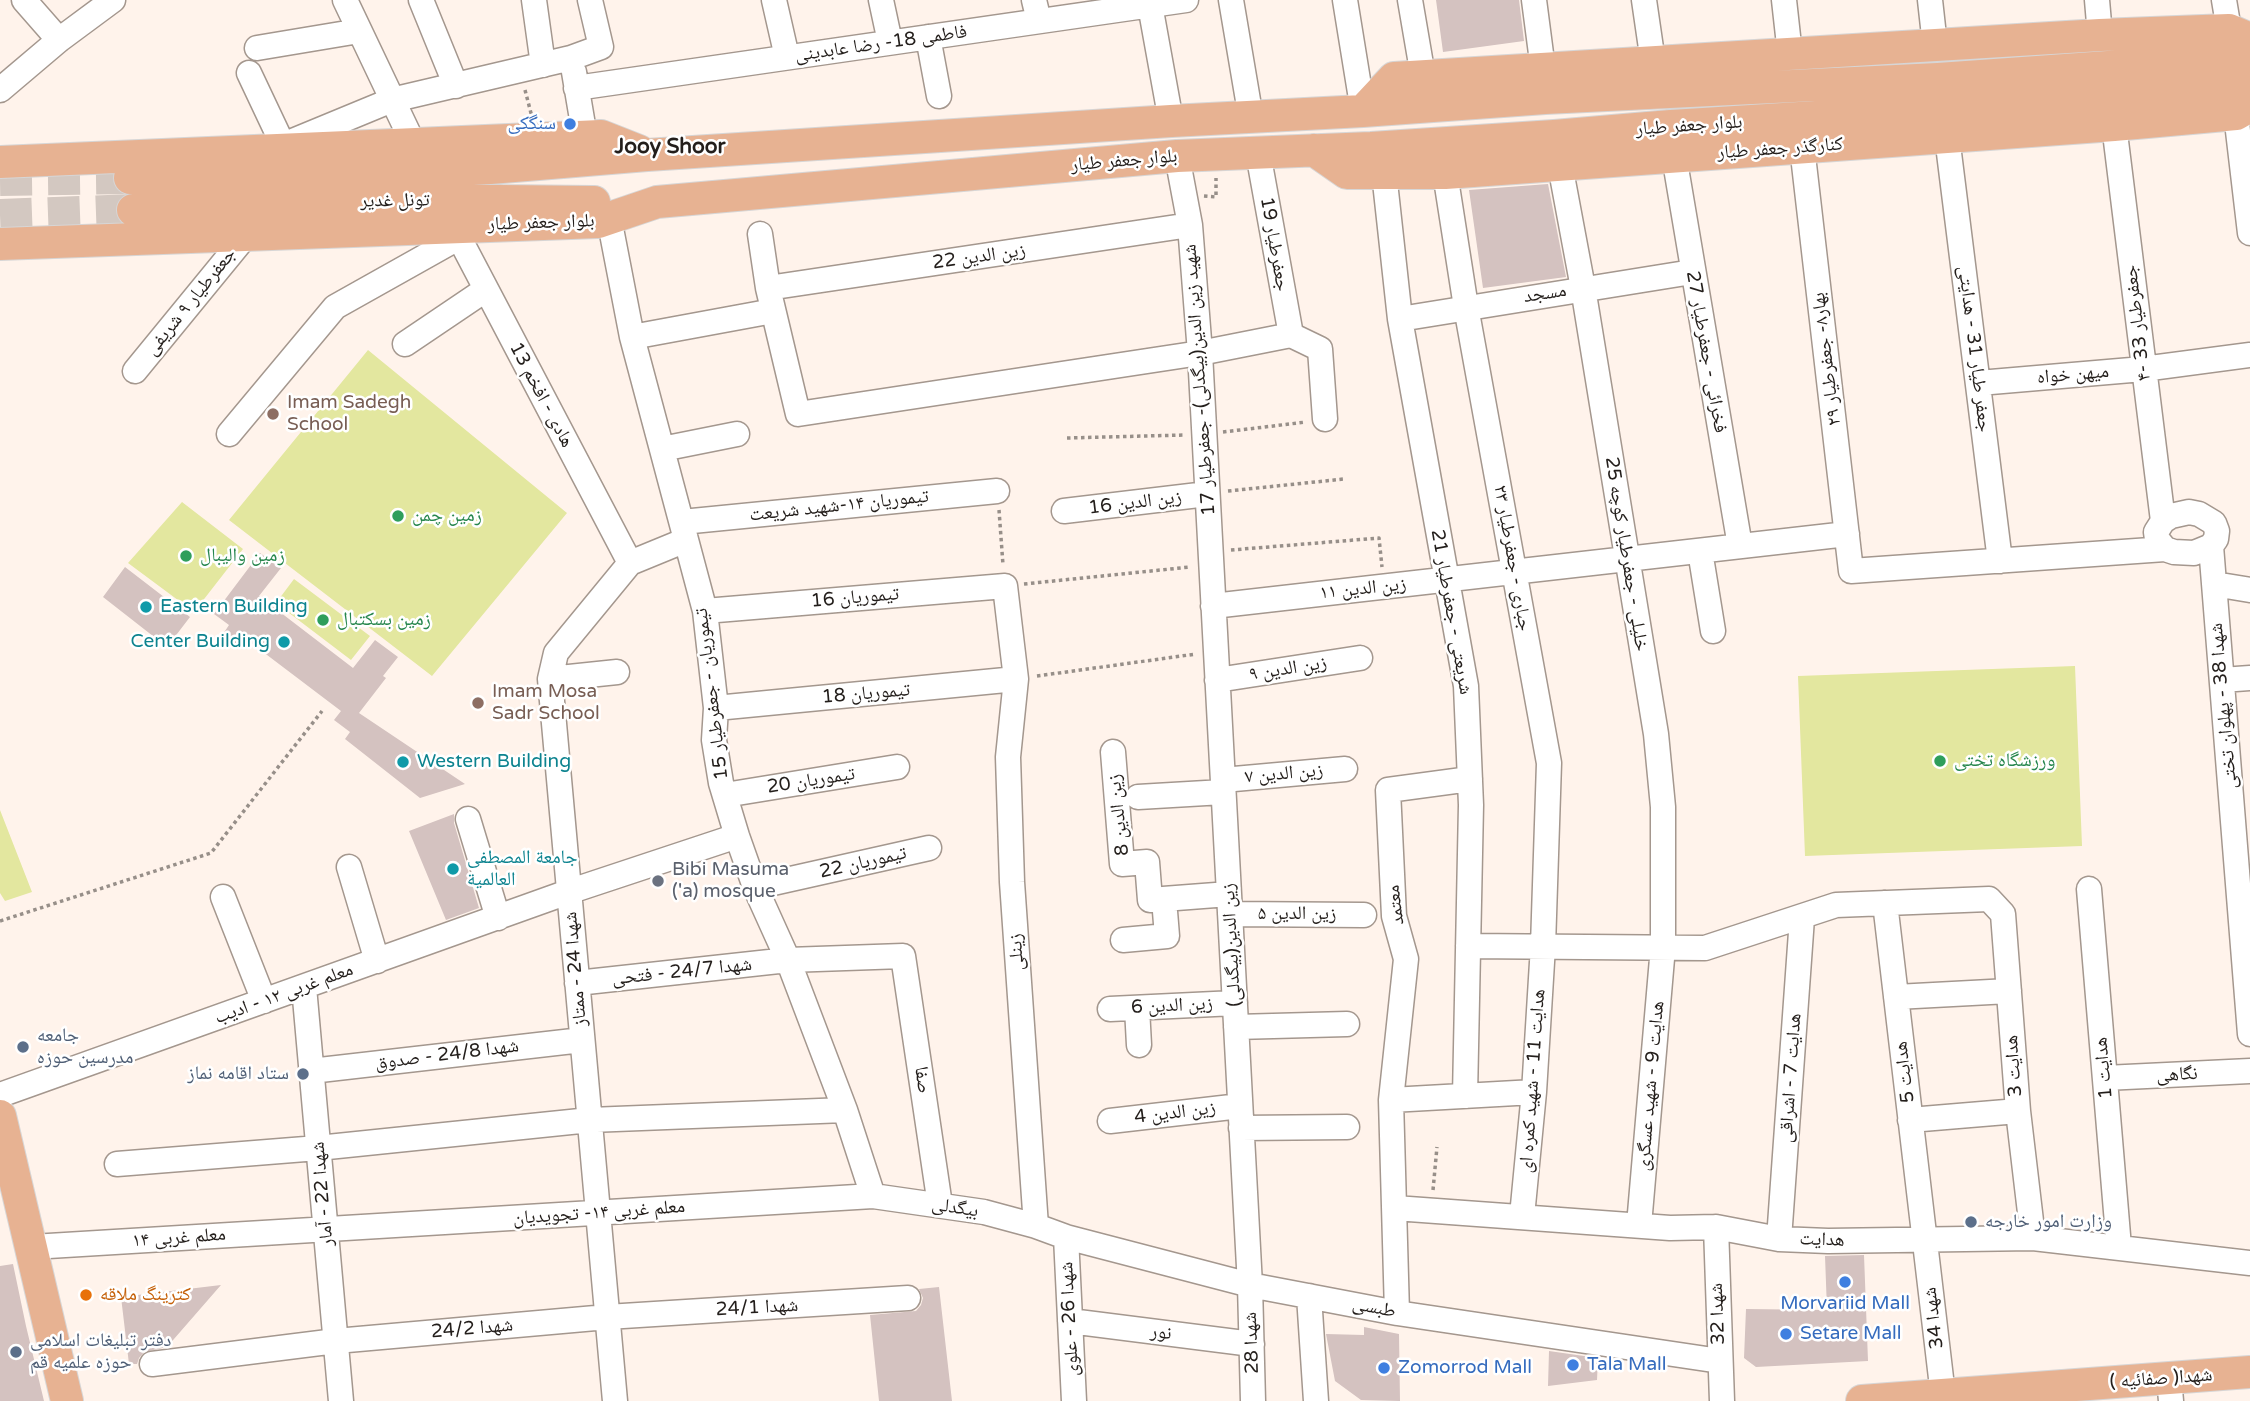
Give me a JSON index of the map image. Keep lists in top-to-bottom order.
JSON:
{
  "streets": {
    "main road": [
      "بلوار جعفر طیار",
      "کنارگذر جعفر طیار",
      "تونل غدیر",
      "شهدا( صفائیه )"
    ],
    "street": [
      "فاطمی 18- رضا عابدینی",
      "جعفرطیار 19",
      "زین الدین 22",
      "مسجد",
      "جعفرطیار ۹ شریفی",
      "۴- جعفرطیار 33",
      "جعفر طیار 31 - هدایتی",
      "فخرائی - جعفرطیار 27",
      "بهار۸- جعفرطیار ۲۹",
      "میهن خواه",
      "شهید زین الدین(بیگدلی)- جعفرطیار 17",
      "هادی - افخم 13",
      "زین الدین 16",
      "تیموریان ۱۴-شهید شریعت",
      "خلیلی - جعفرطیار کوچه 25",
      "جباری - جعفرطیار ۲۳",
      "زین الدین ۱۱",
      "تیموریان 16",
      "شریعتی - جعفرطیار 21",
      "زین الدین ۹",
      "تیموریان - جعفرطیار 15",
      "تیموریان 18",
      "شهدا 38 - پهلوان تختی",
      "زین الدین ۷",
      "تیموریان 20",
      "زین الدین 8",
      "تیموریان 22",
      "معتمد",
      "زین الدین ۵",
      "زین الدین(بیگدلی)",
      "زینلی",
      "شهدا 24 - ممتاز",
      "شهدا 24/7 - فتحی",
      "معلم غربی ۱۲ - ادیب",
      "زین الدین 6",
      "شهدا 24/8 - صدوق",
      "هدایت 3",
      "هدایت 1",
      "هدایت 5",
      "نگاهی",
      "هدایت 7 - اشراقی",
      "صفا",
      "هدایت 11 - شهید کمره ای",
      "هدایت 9 - شهید عسگری",
      "زین الدین 4",
      "شهدا 22 - آمار",
      "بیگدلی",
      "معلم غربی ۱۴- تجویدیان",
      "معلم غربی ۱۴",
      "هدایت",
      "شهدا 24/1",
      "طبسی",
      "شهدا 32",
      "شهدا 34",
      "شهدا 26 - علوی",
      "شهدا 24/2",
      "نور",
      "شهدا 28"
    ]
  },
  "crossings": [
    ["بلوار جعفر طیار", "کنارگذر جعفر طیار"],
    ["بلوار جعفر طیار", "تونل غدیر"],
    ["بلوار جعفر طیار", "جعفرطیار 19"],
    ["بلوار جعفر طیار", "جعفرطیار ۹ شریفی"],
    ["بلوار جعفر طیار", "شهید زین الدین(بیگدلی)- جعفرطیار 17"],
    ["بلوار جعفر طیار", "هادی - افخم 13"],
    ["بلوار جعفر طیار", "تیموریان - جعفرطیار 15"],
    ["کنارگذر جعفر طیار", "۴- جعفرطیار 33"],
    ["کنارگذر جعفر طیار", "جعفر طیار 31 - هدایتی"],
    ["کنارگذر جعفر طیار", "فخرائی - جعفرطیار 27"],
    ["کنارگذر جعفر طیار", "بهار۸- جعفرطیار ۲۹"],
    ["کنارگذر جعفر طیار", "خلیلی - جعفرطیار کوچه 25"],
    ["کنارگذر جعفر طیار", "جباری - جعفرطیار ۲۳"],
    ["کنارگذر جعفر طیار", "شریعتی - جعفرطیار 21"],
    ["زین الدین 22", "شهید زین الدین(بیگدلی)- جعفرطیار 17"],
    ["زین الدین 22", "تیموریان - جعفرطیار 15"],
    ["مسجد", "فخرائی - جعفرطیار 27"],
    ["مسجد", "خلیلی - جعفرطیار کوچه 25"],
    ["مسجد", "جباری - جعفرطیار ۲۳"],
    ["مسجد", "شریعتی - جعفرطیار 21"],
    ["۴- جعفرطیار 33", "میهن خواه"],
    ["۴- جعفرطیار 33", "شهدا 38 - پهلوان تختی"],
    ["جعفر طیار 31 - هدایتی", "بهار۸- جعفرطیار ۲۹"],
    ["جعفر طیار 31 - هدایتی", "میهن خواه"],
    ["فخرائی - جعفرطیار 27", "زین الدین ۱۱"],
    ["بهار۸- جعفرطیار ۲۹", "زین الدین ۱۱"],
    ["شهید زین الدین(بیگدلی)- جعفرطیار 17", "زین الدین 16"],
    ["شهید زین الدین(بیگدلی)- جعفرطیار 17", "زین الدین ۱۱"],
    ["شهید زین الدین(بیگدلی)- جعفرطیار 17", "زین الدین(بیگدلی)"],
    ["هادی - افخم 13", "تیموریان ۱۴-شهید شریعت"],
    ["هادی - افخم 13", "شهدا 24 - ممتاز"],
    ["تیموریان ۱۴-شهید شریعت", "تیموریان - جعفرطیار 15"],
    ["تیموریان ۱۴-شهید شریعت", "شهدا 24 - ممتاز"],
    ["خلیلی - جعفرطیار کوچه 25", "زین الدین ۱۱"],
    ["خلیلی - جعفرطیار کوچه 25", "هدایت 9 - شهید عسگری"],
    ["جباری - جعفرطیار ۲۳", "زین الدین ۱۱"],
    ["جباری - جعفرطیار ۲۳", "هدایت 11 - شهید کمره ای"],
    ["زین الدین ۱۱", "شریعتی - جعفرطیار 21"],
    ["زین الدین ۱۱", "زین الدین(بیگدلی)"],
    ["تیموریان 16", "تیموریان - جعفرطیار 15"],
    ["تیموریان 16", "زینلی"],
    ["شریعتی - جعفرطیار 21", "معتمد"],
    ["زین الدین ۹", "زین الدین(بیگدلی)"],
    ["تیموریان - جعفرطیار 15", "تیموریان 18"],
    ["تیموریان - جعفرطیار 15", "تیموریان 20"],
    ["تیموریان - جعفرطیار 15", "تیموریان 22"],
    ["تیموریان - جعفرطیار 15", "شهدا 24/7 - فتحی"],
    ["تیموریان - جعفرطیار 15", "معلم غربی ۱۲ - ادیب"],
    ["تیموریان - جعفرطیار 15", "بیگدلی"],
    ["تیموریان - جعفرطیار 15", "معلم غربی ۱۴- تجویدیان"],
    ["تیموریان 18", "زینلی"],
    ["زین الدین ۷", "زین الدین(بیگدلی)"],
    ["معتمد", "هدایت"],
    ["معتمد", "طبسی"],
    ["زین الدین ۵", "زین الدین(بیگدلی)"],
    ["زین الدین(بیگدلی)", "زین الدین 6"],
    ["زین الدین(بیگدلی)", "زین الدین 4"],
    ["زین الدین(بیگدلی)", "طبسی"],
    ["زین الدین(بیگدلی)", "شهدا 28"],
    ["زینلی", "بیگدلی"],
    ["زینلی", "طبسی"],
    ["شهدا 24 - ممتاز", "شهدا 24/7 - فتحی"],
    ["شهدا 24 - ممتاز", "معلم غربی ۱۲ - ادیب"],
    ["شهدا 24 - ممتاز", "شهدا 24/8 - صدوق"],
    ["شهدا 24 - ممتاز", "معلم غربی ۱۴- تجویدیان"],
    ["شهدا 24 - ممتاز", "شهدا 24/1"],
    ["شهدا 24 - ممتاز", "شهدا 24/2"],
    ["شهدا 24/7 - فتحی", "صفا"],
    ["معلم غربی ۱۲ - ادیب", "شهدا 22 - آمار"],
    ["شهدا 24/8 - صدوق", "شهدا 22 - آمار"],
    ["هدایت 3", "هدایت 5"],
    ["هدایت 3", "هدایت"],
    ["هدایت 1", "نگاهی"],
    ["هدایت 1", "هدایت"],
    ["هدایت 5", "هدایت"],
    ["هدایت 5", "شهدا 34"],
    ["هدایت 7 - اشراقی", "هدایت"],
    ["صفا", "بیگدلی"],
    ["هدایت 11 - شهید کمره ای", "هدایت"],
    ["هدایت 9 - شهید عسگری", "هدایت"],
    ["شهدا 22 - آمار", "معلم غربی ۱۴- تجویدیان"],
    ["شهدا 22 - آمار", "معلم غربی ۱۴"],
    ["شهدا 22 - آمار", "شهدا 24/2"],
    ["بیگدلی", "معلم غربی ۱۴- تجویدیان"],
    ["بیگدلی", "طبسی"],
    ["معلم غربی ۱۴- تجویدیان", "معلم غربی ۱۴"],
    ["هدایت", "شهدا 32"],
    ["هدایت", "شهدا 34"],
    ["شهدا 24/1", "شهدا 24/2"],
    ["طبسی", "شهدا 32"],
    ["طبسی", "شهدا 26 - علوی"],
    ["طبسی", "شهدا 28"],
    ["شهدا 34", "شهدا( صفائیه )"],
    ["شهدا 26 - علوی", "نور"],
    ["نور", "شهدا 28"]
  ],
  "districts": ["Jooy Shoor"],
  "places": [
    "سنگکی",
    "Imam Sadegh School",
    "زمین چمن",
    "زمین والیبال",
    "Eastern Building",
    "زمین بسکتبال",
    "Center Building",
    "Imam Mosa Sadr School",
    "ورزشگاه تختی",
    "Western Building",
    "جامعة المصطفی العالمیة",
    "Bibi Masuma ('a) mosque",
    "جامعه مدرسین حوزه",
    "ستاد اقامه نماز",
    "وزارت امور خارجه",
    "Morvariid Mall",
    "کترینگ ملاقه",
    "Setare Mall",
    "دفتر تبلیغات اسلامی حوزه علمیه قم",
    "Tala Mall",
    "Zomorrod Mall"
  ]
}
